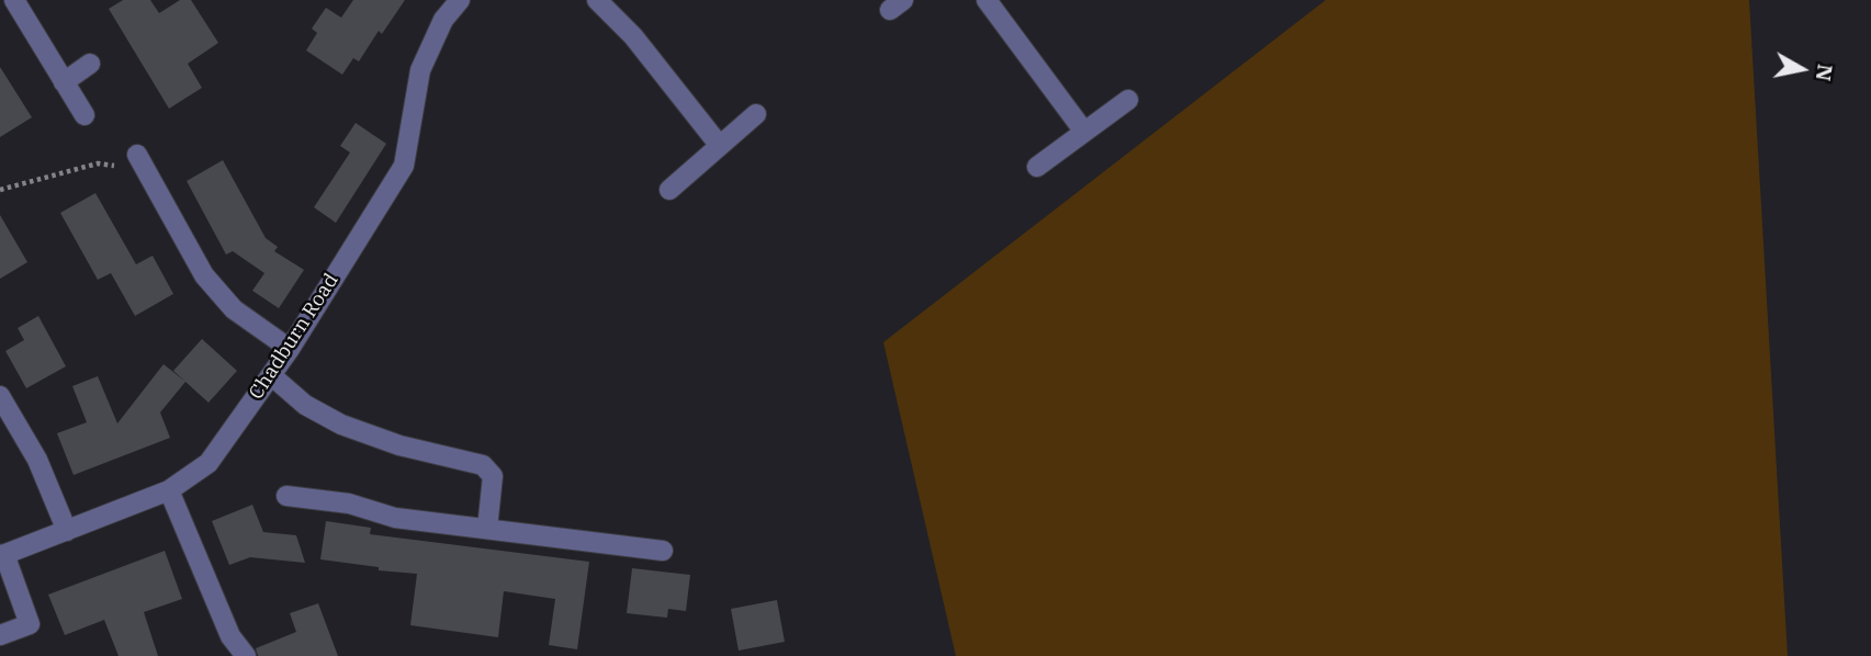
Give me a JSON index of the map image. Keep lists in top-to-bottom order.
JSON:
{
  "streets": {
    "street": ["Chadburn Road"]
  },
  "north": "right"
}
